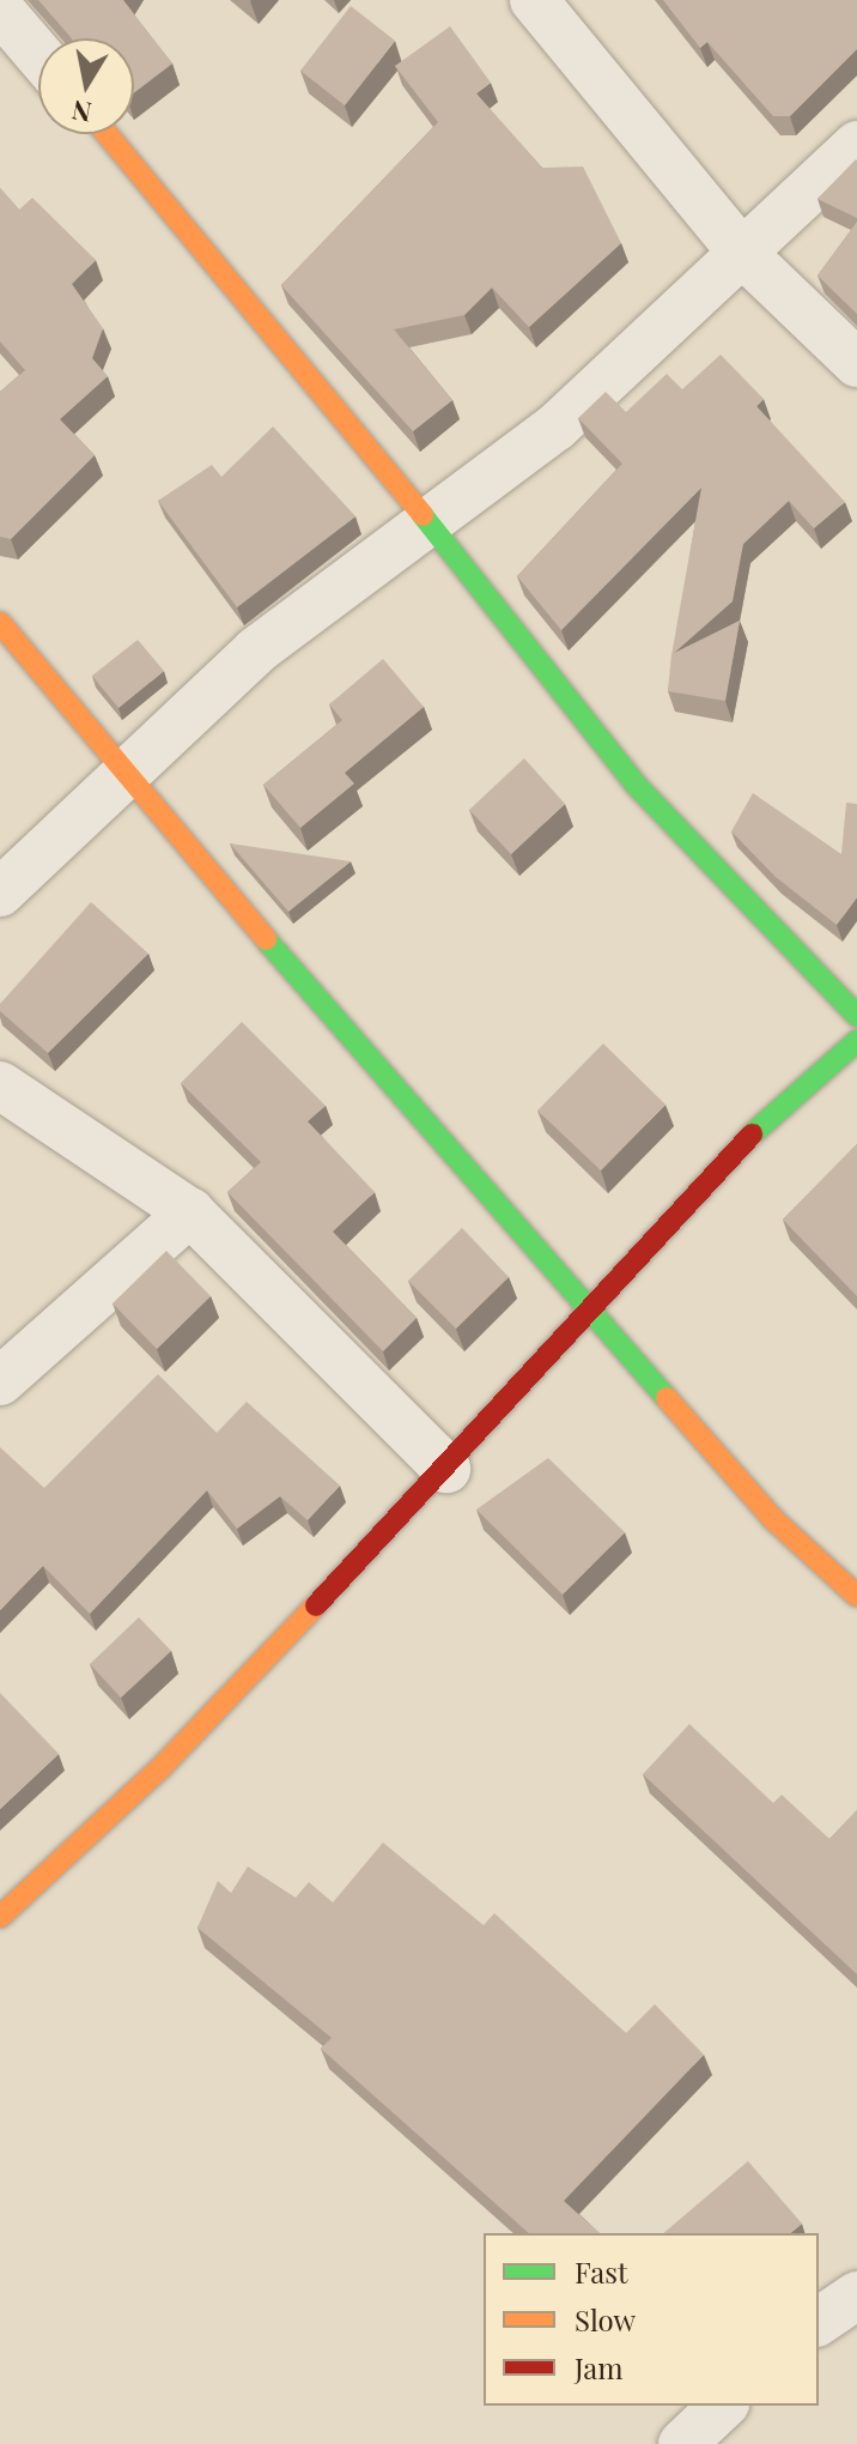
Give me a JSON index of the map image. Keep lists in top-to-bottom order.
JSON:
{
  "legend": ["Fast", "Slow", "Jam"],
  "north": "bottom"
}
